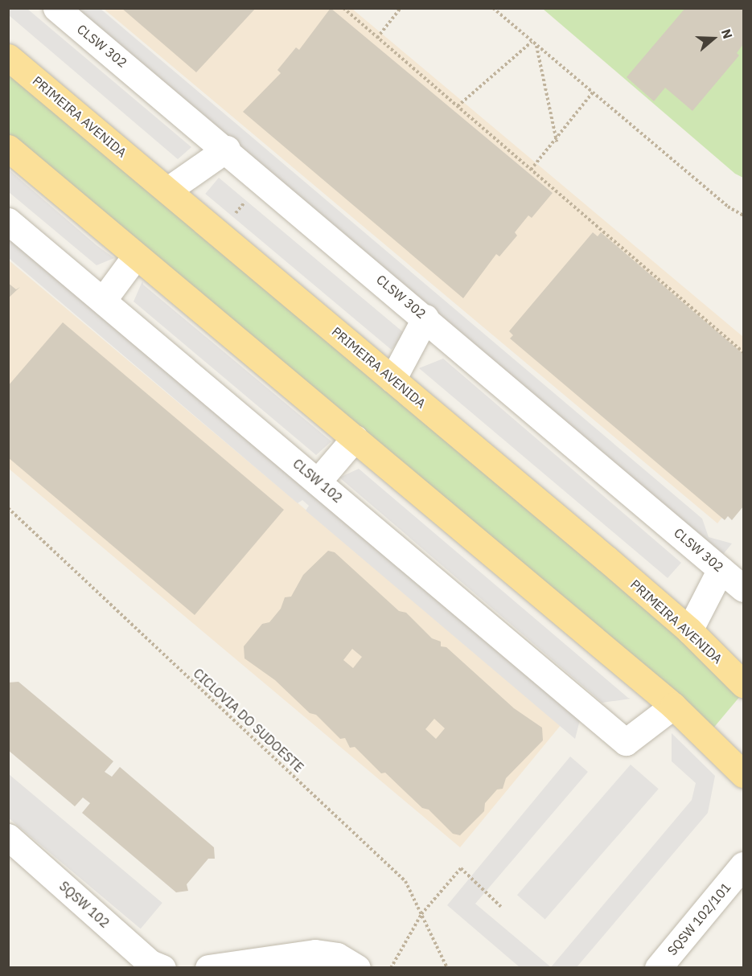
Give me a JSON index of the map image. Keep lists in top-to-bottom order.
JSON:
{
  "streets": {
    "main road": ["PRIMEIRA AVENIDA"],
    "street": [
      "CLSW 302",
      "CLSW 102",
      "SQSW 102",
      "SQSW 102/101"
    ],
    "path": ["CICLOVIA DO SUDOESTE"]
  },
  "north": "right"
}
